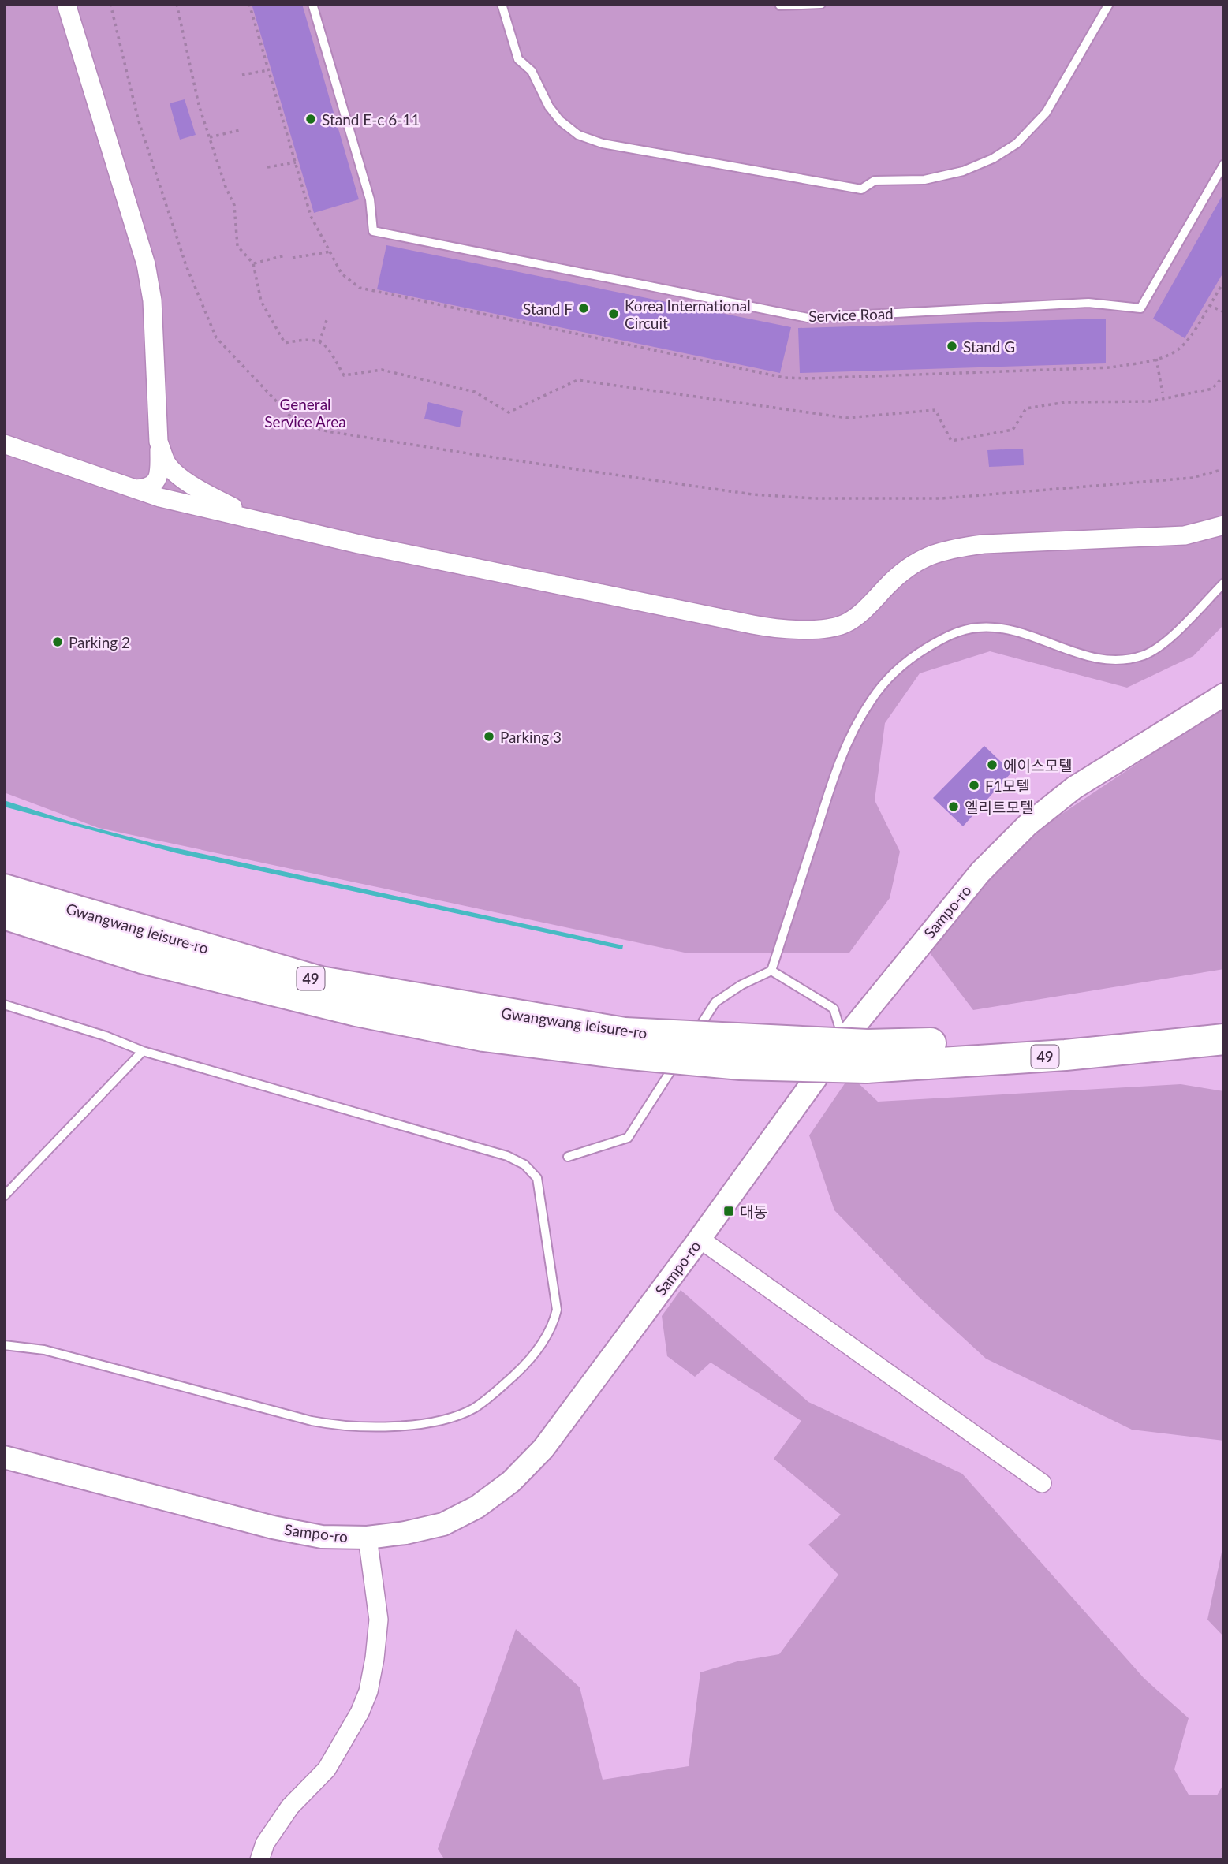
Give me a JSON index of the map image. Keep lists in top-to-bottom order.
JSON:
{
  "streets": {
    "highway": ["Gwangwang leisure-ro", "49"],
    "street": ["Sampo-ro"],
    "lane": ["Service Road"]
  },
  "crossings": [
    ["Sampo-ro", "Gwangwang leisure-ro"]
  ],
  "parks": ["General Service Area"],
  "places": {
    "other": [
      "Stand E-c 6-11",
      "Stand F",
      "Korea International Circuit",
      "Stand G",
      "Parking 2",
      "Parking 3",
      "에이스모텔",
      "F1모텔",
      "엘리트모텔"
    ],
    "transit": ["대동"]
  }
}
